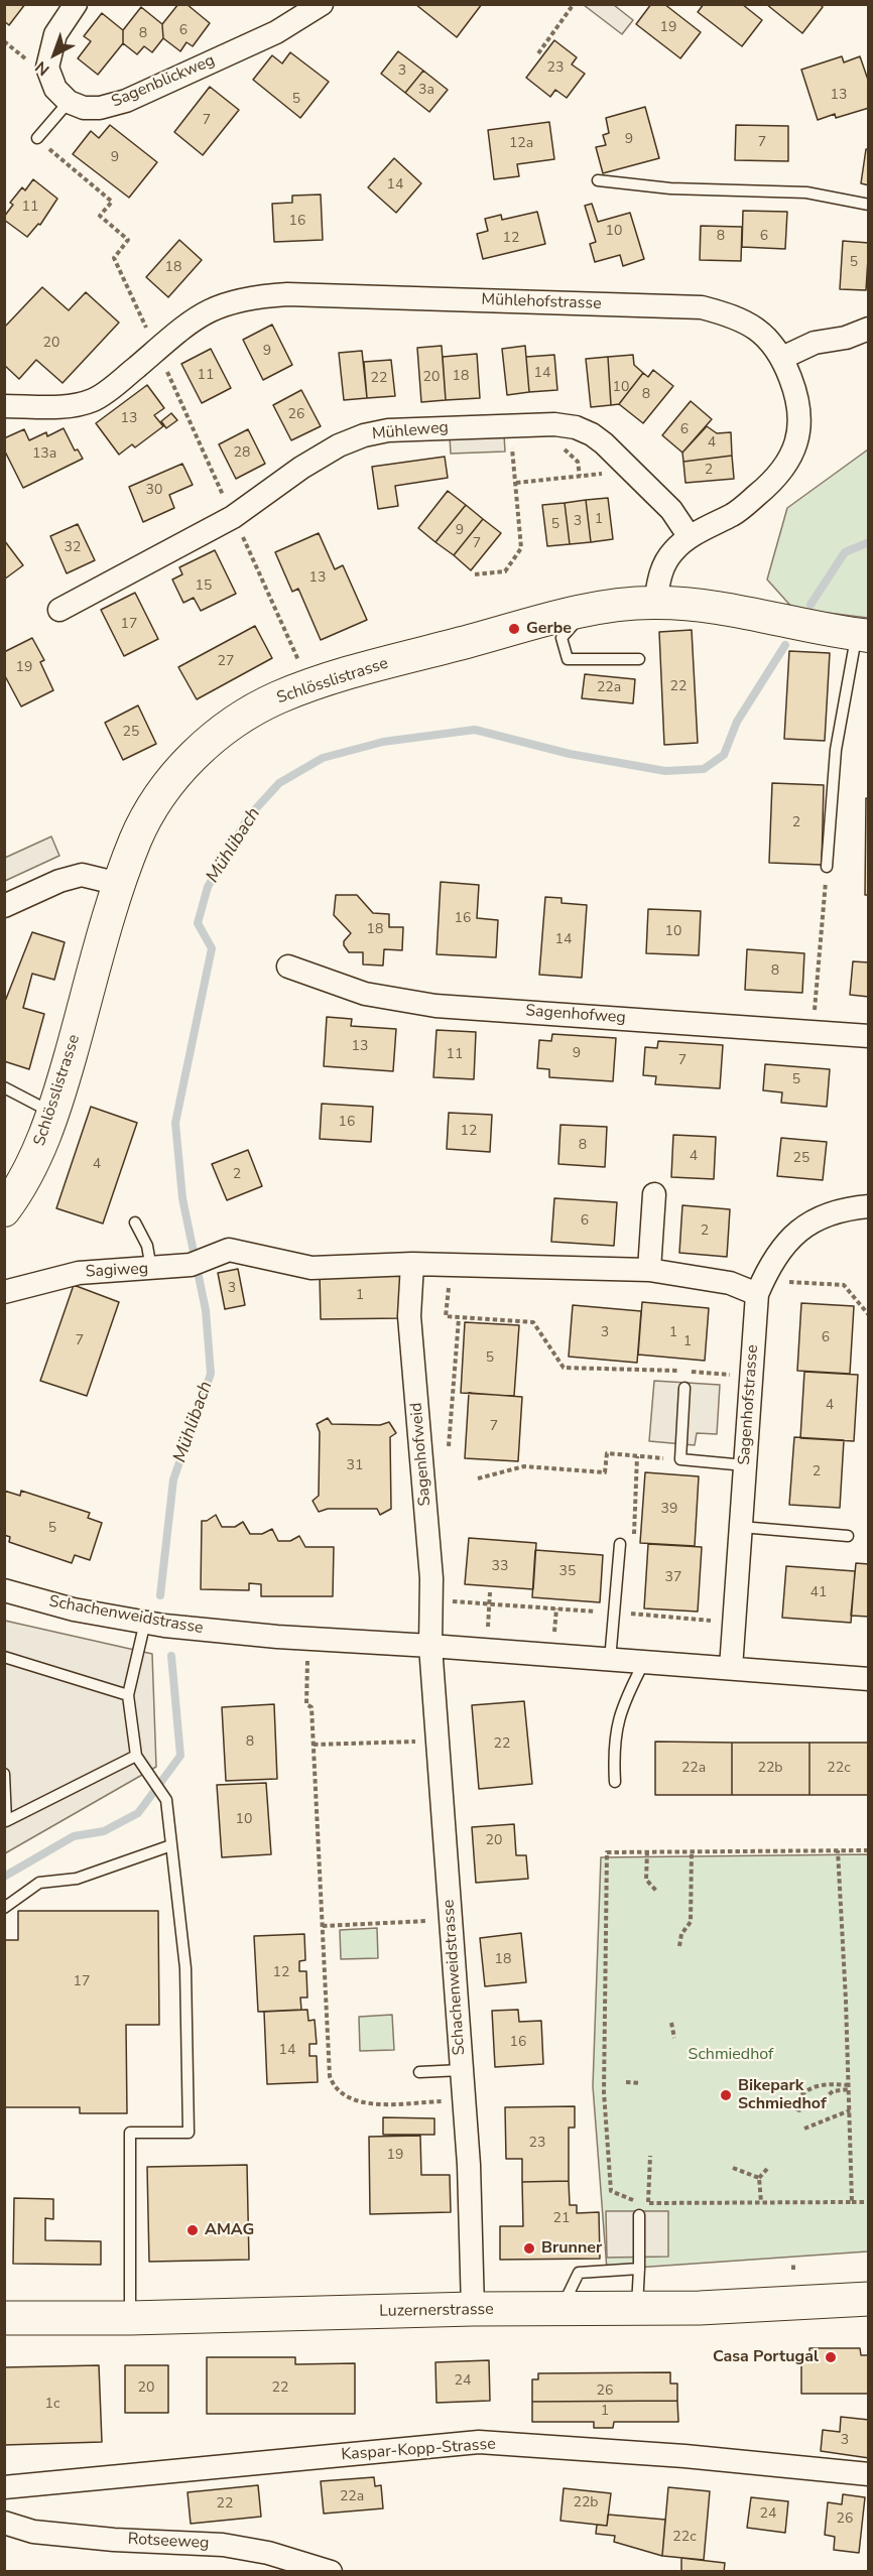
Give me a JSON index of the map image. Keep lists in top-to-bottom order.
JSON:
{
  "streets": {
    "main road": ["Schlösslistrasse", "Luzernerstrasse"],
    "street": [
      "Sagenblickweg",
      "Mühlehofstrasse",
      "Mühleweg",
      "Sagenhofweg",
      "Sagiweg",
      "Sagenhofstrasse",
      "Sagenhofweid",
      "Schachenweidstrasse",
      "Kaspar-Kopp-Strasse",
      "Rotseeweg"
    ]
  },
  "crossings": [
    ["Mühlehofstrasse", "Mühleweg"],
    ["Mühlehofstrasse", "Schlösslistrasse"],
    ["Sagiweg", "Sagenhofweid"],
    ["Sagenhofstrasse", "Schachenweidstrasse"],
    ["Sagenhofweid", "Schachenweidstrasse"],
    ["Schachenweidstrasse", "Luzernerstrasse"]
  ],
  "water": ["Mühlibach"],
  "parks": ["Schmiedhof"],
  "places": [
    "Gerbe",
    "Bikepark Schmiedhof",
    "AMAG",
    "Brunner",
    "Casa Portugal"
  ],
  "house_numbers": [
    "19",
    "6",
    "8",
    "23",
    "3",
    "3a",
    "13",
    "5",
    "7",
    "9",
    "7",
    "12a",
    "9",
    "14",
    "11",
    "16",
    "10",
    "8",
    "6",
    "12",
    "5",
    "18",
    "20",
    "9",
    "14",
    "11",
    "18",
    "20",
    "22",
    "10",
    "8",
    "26",
    "13",
    "6",
    "4",
    "28",
    "13a",
    "2",
    "30",
    "1",
    "3",
    "5",
    "9",
    "7",
    "32",
    "13",
    "15",
    "17",
    "27",
    "19",
    "22",
    "22a",
    "25",
    "2",
    "16",
    "18",
    "10",
    "14",
    "8",
    "13",
    "9",
    "11",
    "7",
    "5",
    "16",
    "12",
    "8",
    "4",
    "25",
    "4",
    "2",
    "6",
    "2",
    "3",
    "1",
    "3",
    "1",
    "6",
    "7",
    "1",
    "5",
    "4",
    "7",
    "31",
    "2",
    "39",
    "5",
    "33",
    "35",
    "37",
    "41",
    "8",
    "22",
    "22a",
    "22b",
    "22c",
    "10",
    "20",
    "18",
    "12",
    "17",
    "16",
    "14",
    "23",
    "19",
    "21",
    "24",
    "20",
    "22",
    "26",
    "1c",
    "1",
    "3",
    "22a",
    "22b",
    "22",
    "24",
    "26",
    "22c"
  ],
  "north": "bottom left"
}
